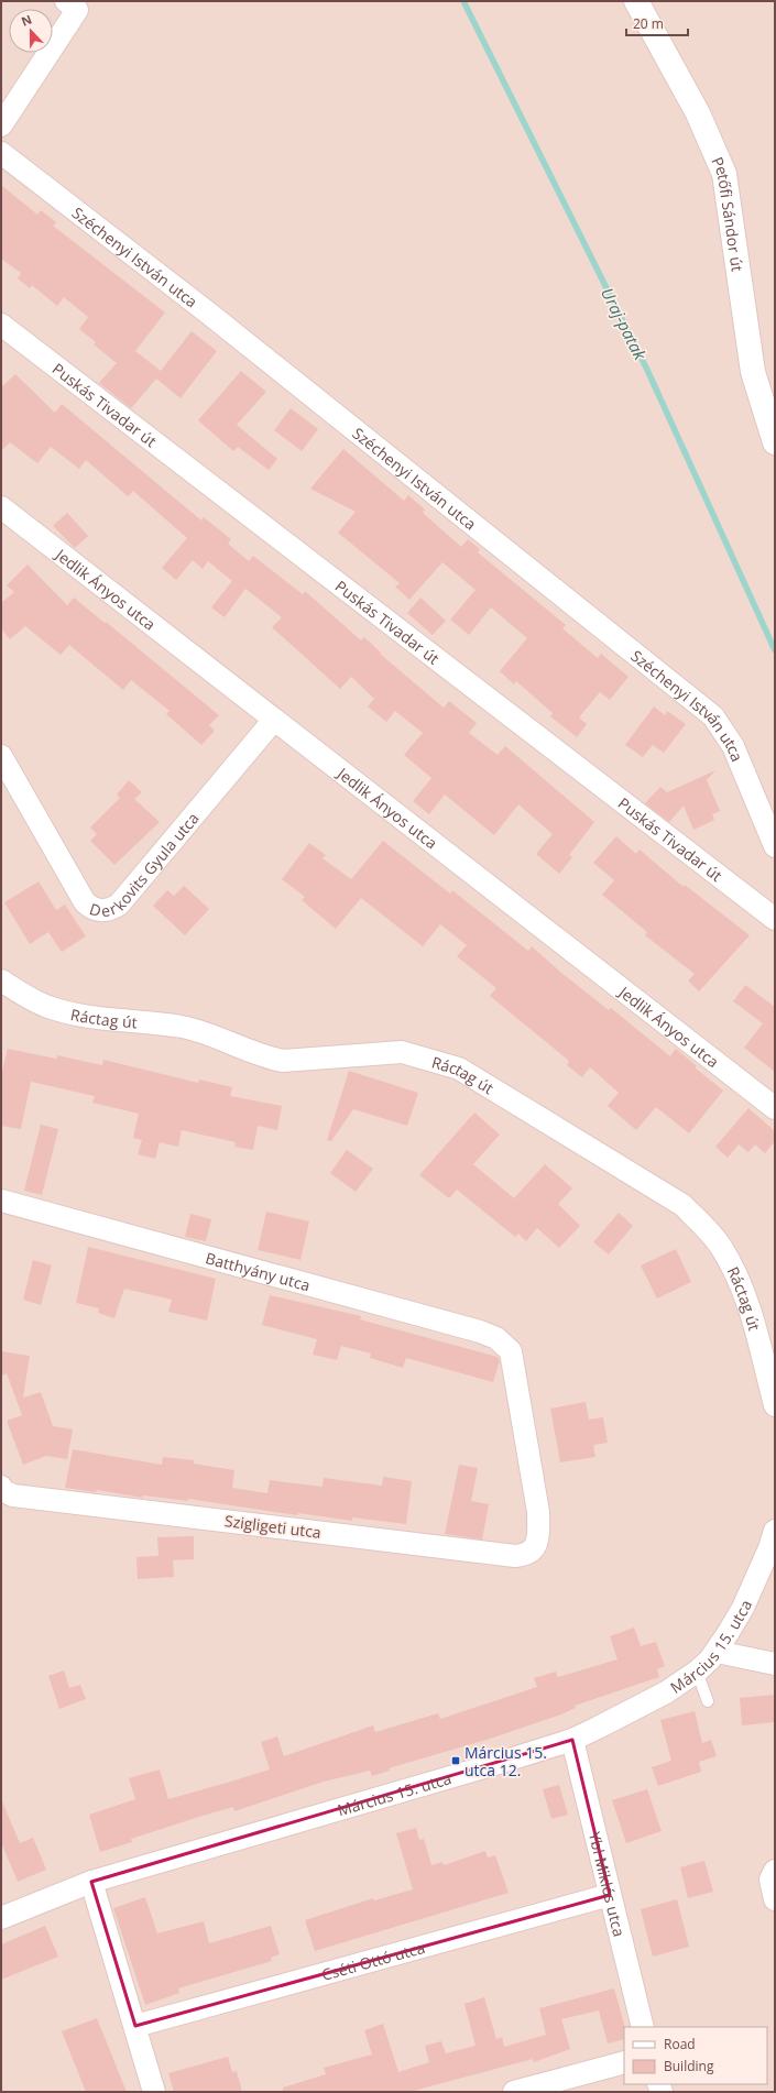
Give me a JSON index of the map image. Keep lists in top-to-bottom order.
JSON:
{
  "streets": {
    "street": [
      "Petőfi Sándor út",
      "Széchenyi István utca",
      "Puskás Tivadar út",
      "Jedlik Ányos utca",
      "Derkovits Gyula utca",
      "Ráctag út",
      "Batthyány utca",
      "Szigligeti utca",
      "Március 15. utca",
      "Ybl Miklós utca",
      "Cséti Ottó utca"
    ]
  },
  "crossings": [
    ["Jedlik Ányos utca", "Derkovits Gyula utca"],
    ["Batthyány utca", "Szigligeti utca"],
    ["Március 15. utca", "Ybl Miklós utca"],
    ["Ybl Miklós utca", "Cséti Ottó utca"]
  ],
  "water": ["Uraj-patak"],
  "places": {
    "transit": ["Március 15. utca 12."]
  },
  "legend": ["Road", "Building"],
  "scale_bar": "20 m",
  "north": "top"
}
